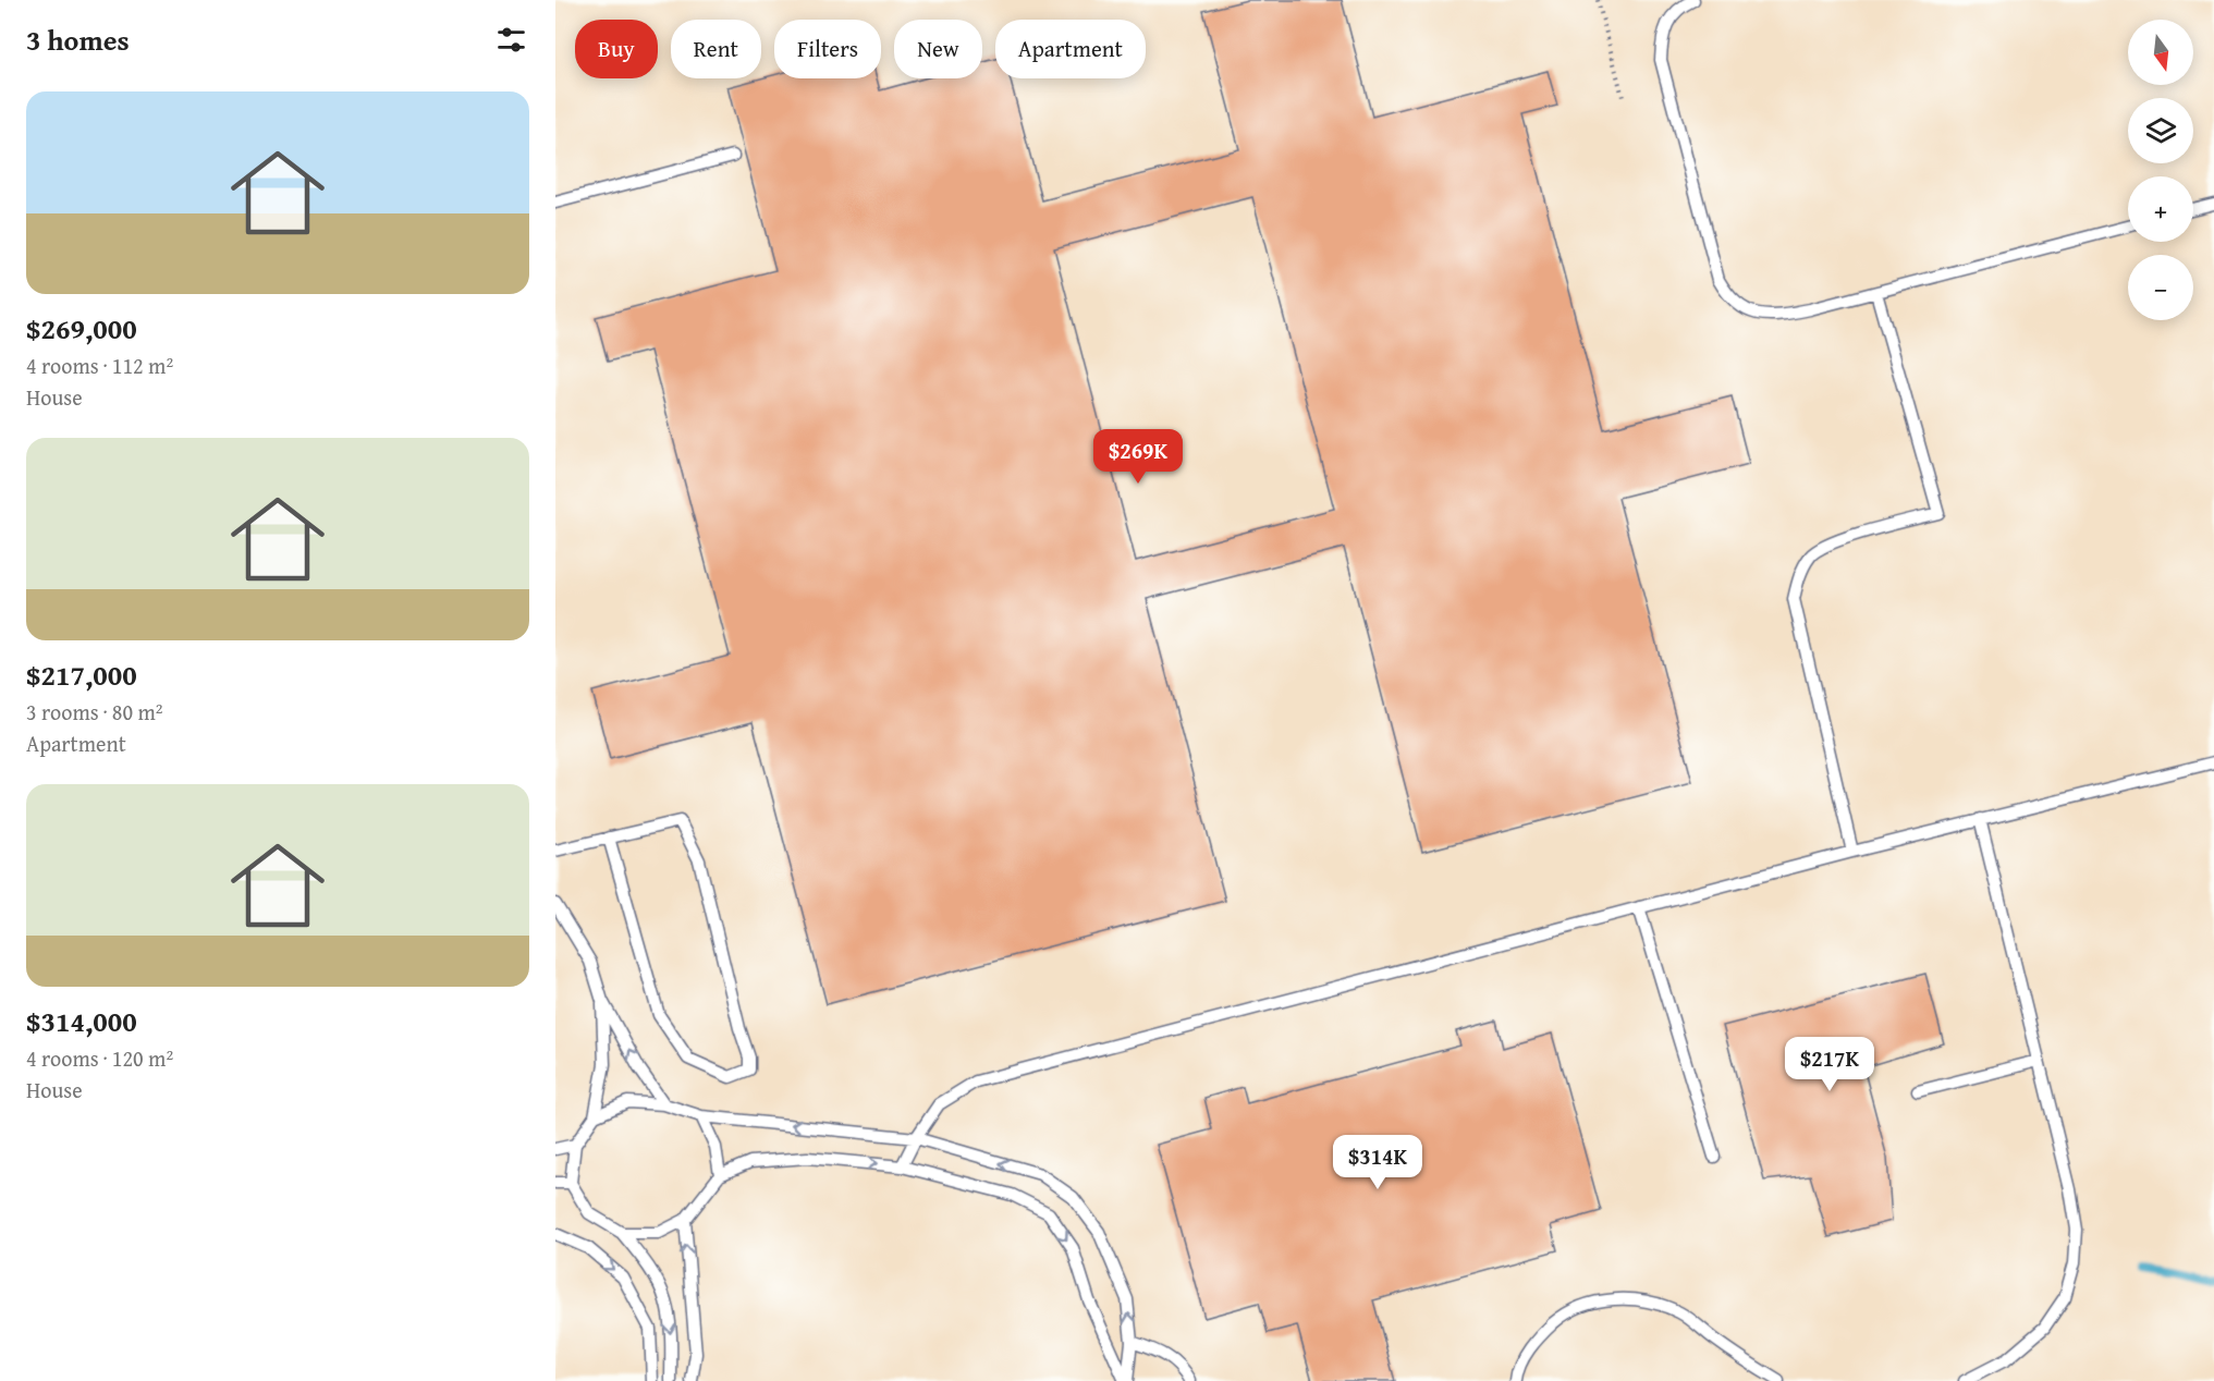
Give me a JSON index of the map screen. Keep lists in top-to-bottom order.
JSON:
{
  "north": "bottom",
  "page": {
    "heading": "3 homes",
    "map_buttons": ["+", "−"],
    "chip": [
      "Buy",
      "Rent",
      "Filters",
      "New",
      "Apartment"
    ],
    "list": [
      {
        "name": "$269,000",
        "note": "4 rooms · 112 m² · House"
      },
      {
        "name": "$217,000",
        "note": "3 rooms · 80 m² · Apartment"
      },
      {
        "name": "$314,000",
        "note": "4 rooms · 120 m² · House"
      }
    ],
    "price": ["$269K", "$217K", "$314K"]
  }
}
